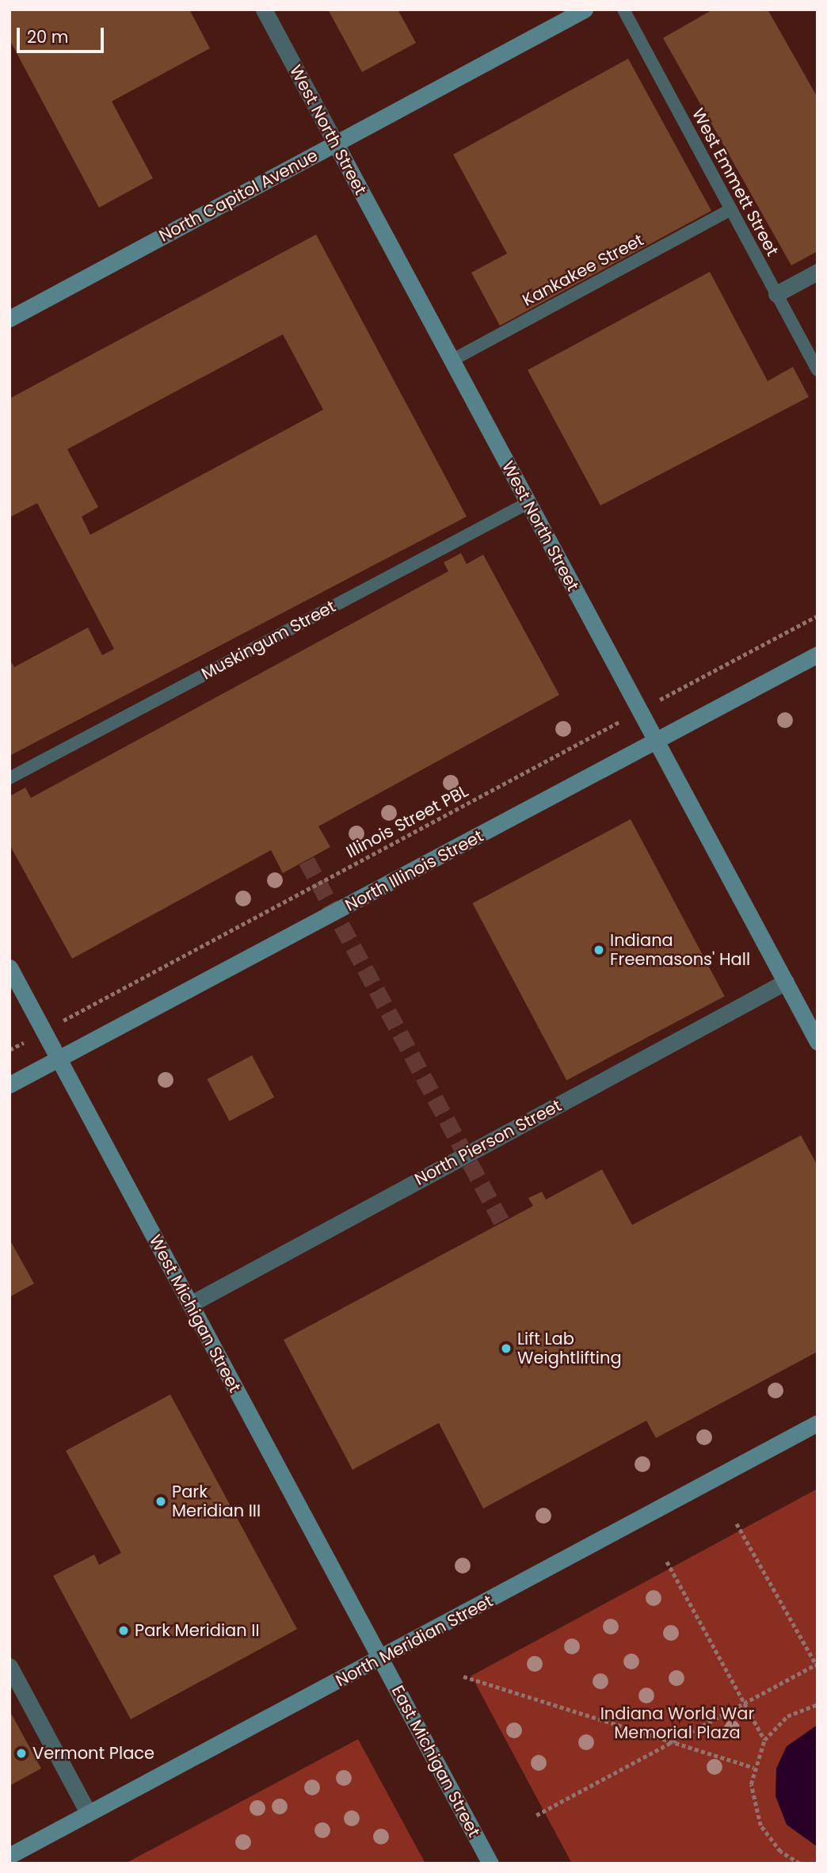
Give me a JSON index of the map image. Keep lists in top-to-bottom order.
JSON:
{
  "streets": {
    "main road": [
      "West North Street",
      "North Capitol Avenue",
      "North Illinois Street",
      "West Michigan Street",
      "North Meridian Street",
      "East Michigan Street"
    ],
    "street": ["North Pierson Street"],
    "lane": ["West Emmett Street", "Kankakee Street", "Muskingum Street"],
    "path": ["Illinois Street PBL"]
  },
  "crossings": [
    ["West North Street", "North Capitol Avenue"],
    ["West North Street", "Kankakee Street"],
    ["West North Street", "Muskingum Street"],
    ["West North Street", "Illinois Street PBL"],
    ["West North Street", "North Illinois Street"],
    ["West North Street", "North Pierson Street"],
    ["West Emmett Street", "Kankakee Street"],
    ["Illinois Street PBL", "West Michigan Street"],
    ["North Illinois Street", "West Michigan Street"],
    ["North Pierson Street", "West Michigan Street"],
    ["West Michigan Street", "North Meridian Street"],
    ["West Michigan Street", "East Michigan Street"],
    ["North Meridian Street", "East Michigan Street"]
  ],
  "parks": ["Indiana World War Memorial Plaza"],
  "places": [
    "Indiana Freemasons' Hall",
    "Lift Lab Weightlifting",
    "Park Meridian III",
    "Park Meridian II",
    "Vermont Place"
  ],
  "scale_bar": "20 m"
}
